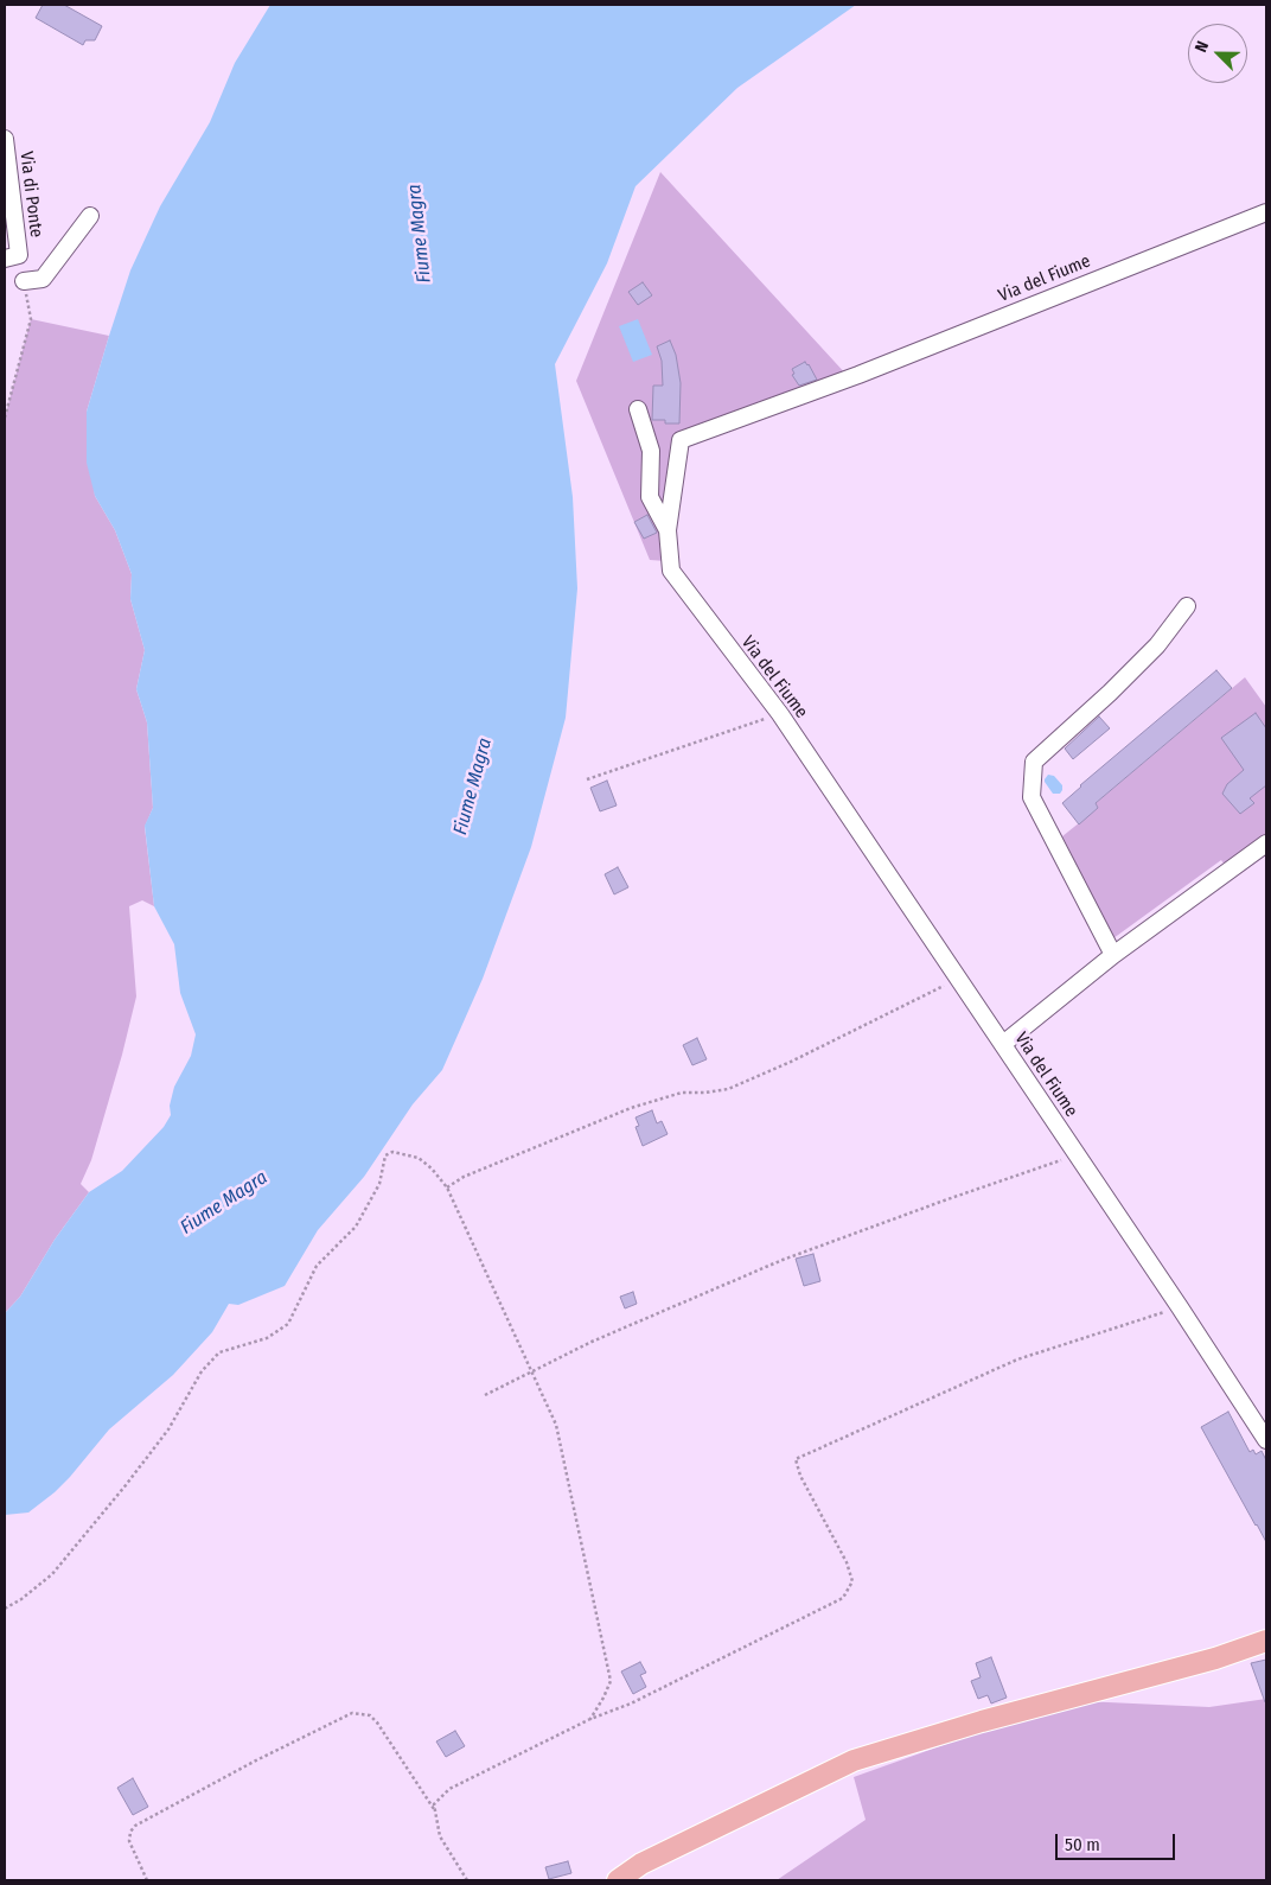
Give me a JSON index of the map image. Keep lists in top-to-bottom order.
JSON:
{
  "streets": {
    "street": ["Via di Ponte", "Via del Fiume"]
  },
  "water": ["Fiume Magra"],
  "scale_bar": "50 m",
  "north": "top left"
}
